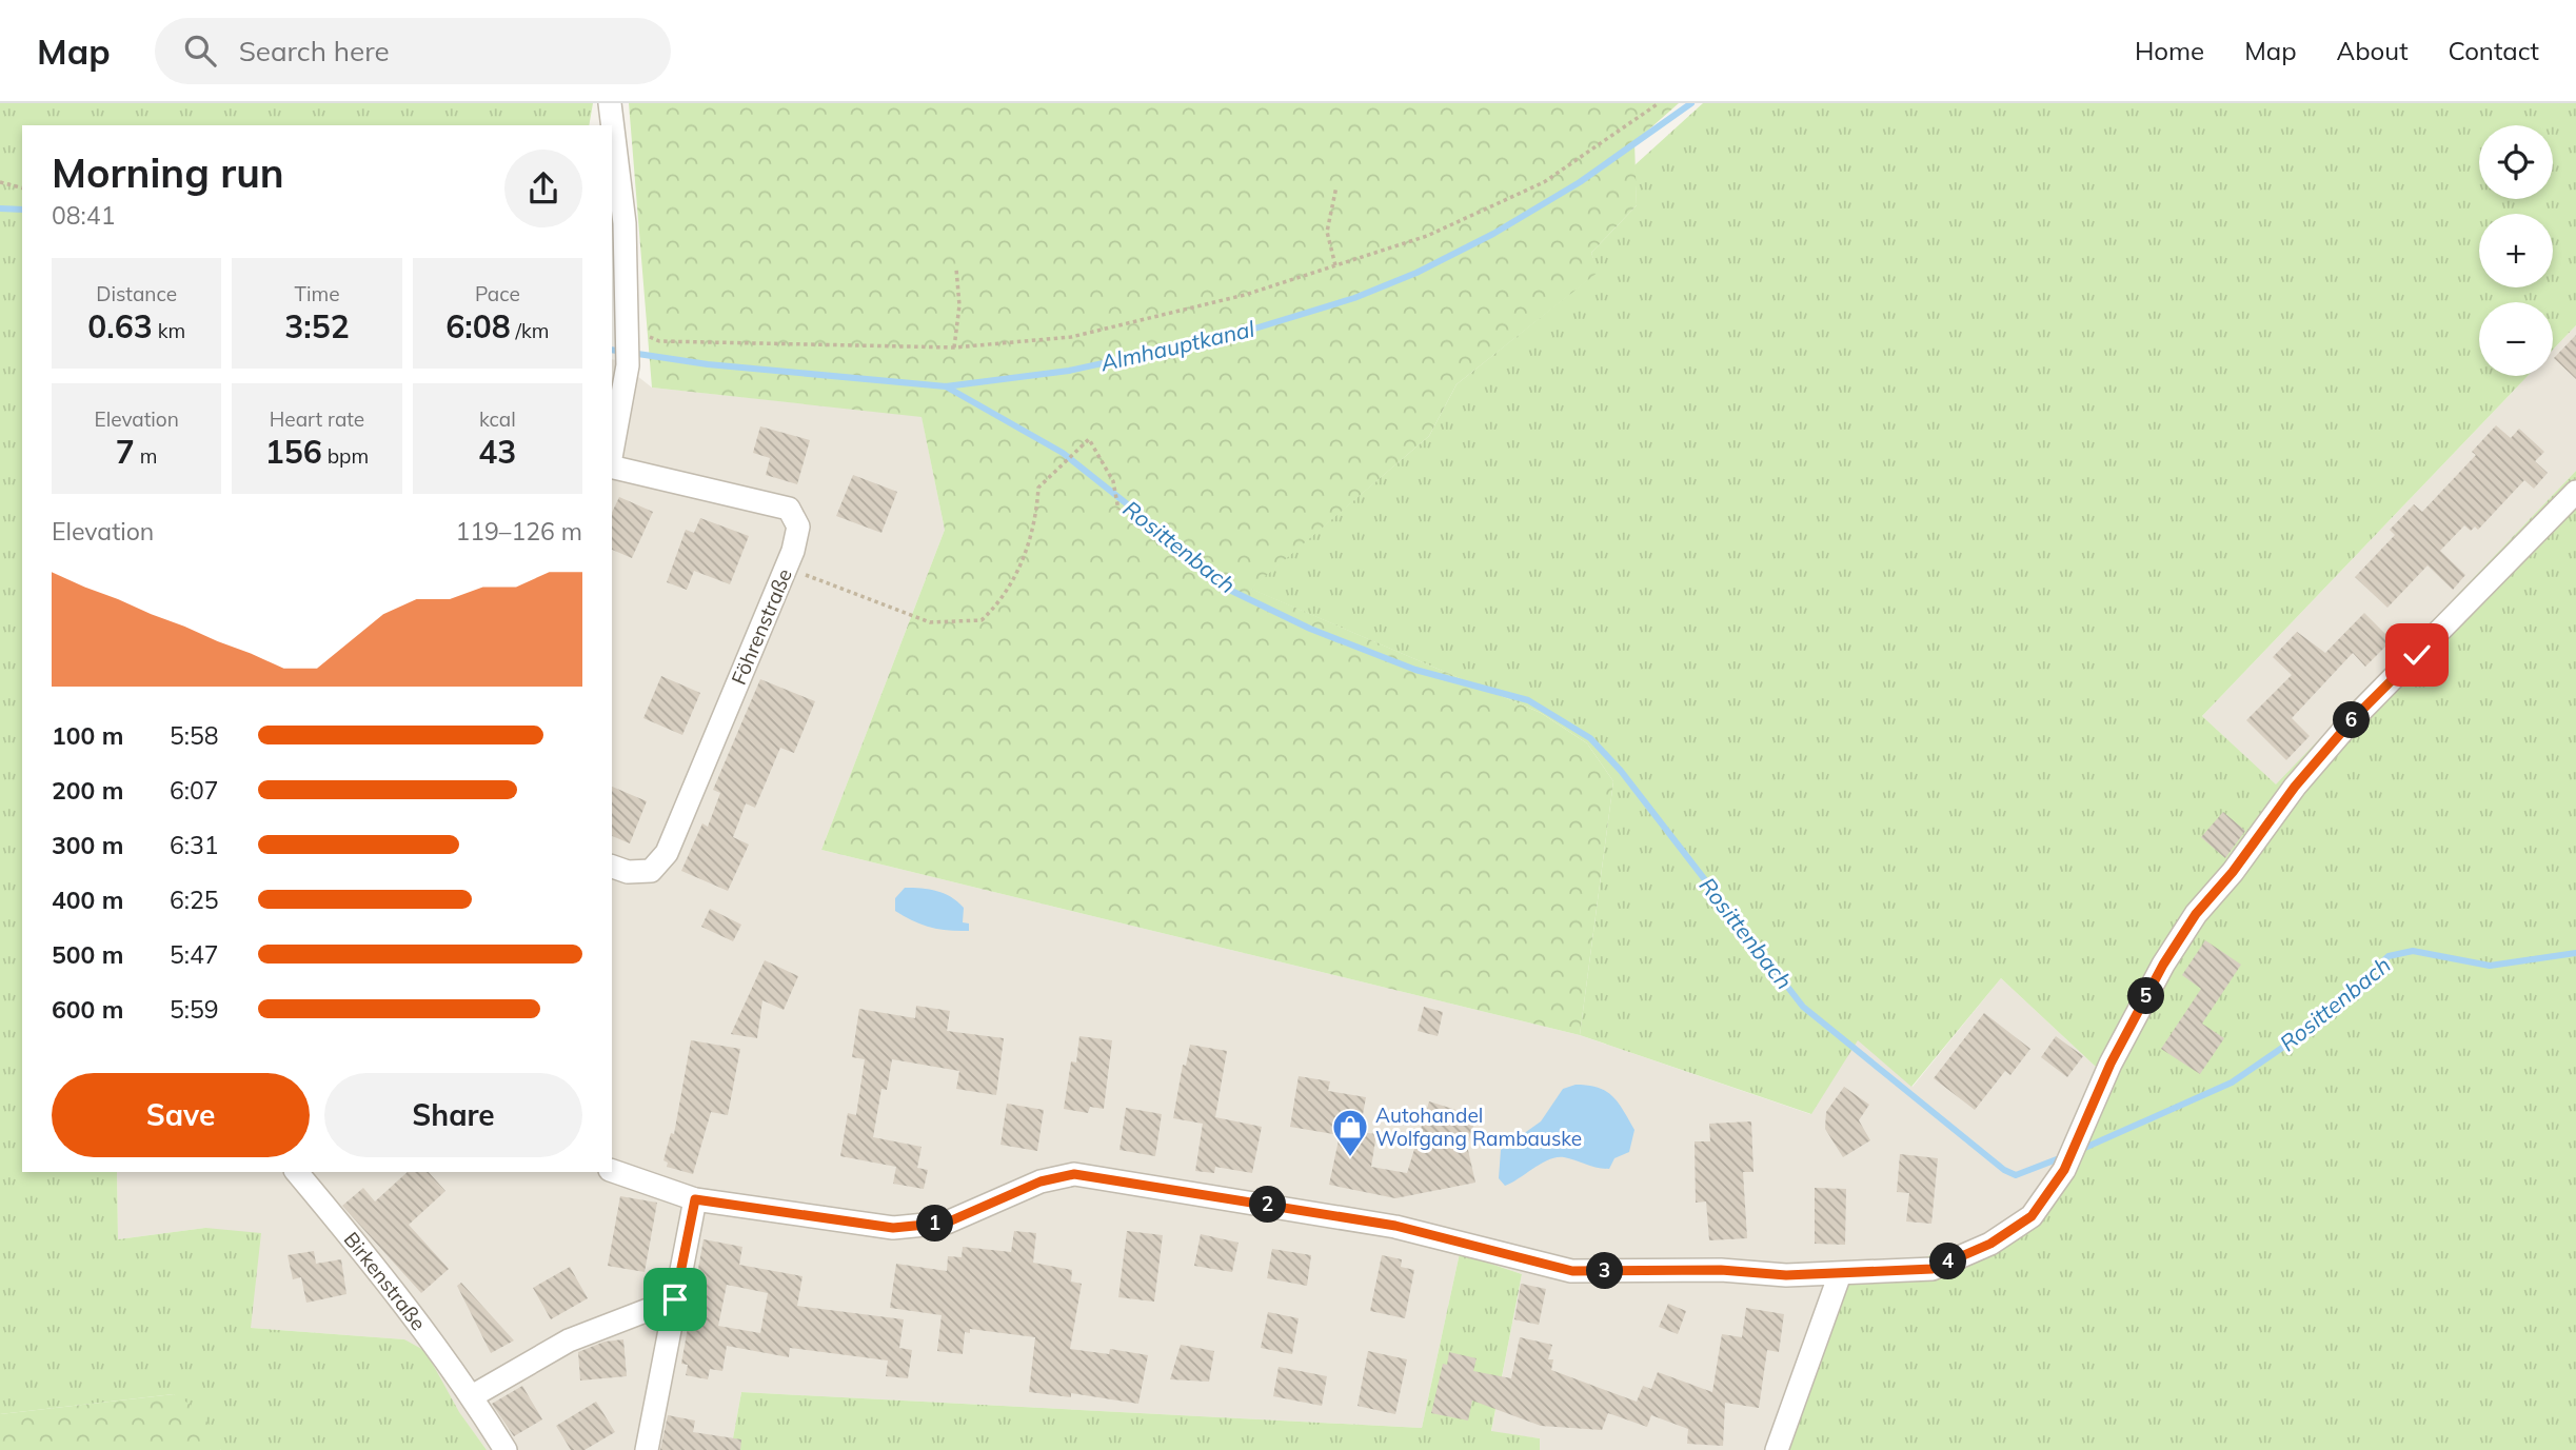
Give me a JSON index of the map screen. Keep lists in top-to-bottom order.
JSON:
{
  "streets": {
    "street": ["Föhrenstraße", "Birkenstraße"]
  },
  "water": ["Almhauptkanal", "Rosittenbach"],
  "places": {
    "shop": ["Autohandel Wolfgang Rambauske"]
  },
  "page": {
    "header": "Map",
    "search": "Search here",
    "nav": [
      "Home",
      "Map",
      "About",
      "Contact"
    ],
    "map_buttons": ["+", "−"],
    "heading": ["Morning run", "08:41"],
    "stats": [
      ["Distance", "0.63 km"],
      ["Time", "3:52"],
      ["Pace", "6:08 /km"],
      ["Elevation", "7 m"],
      ["Heart rate", "156 bpm"],
      ["kcal", "43"]
    ],
    "chart": ["Elevation", "119–126 m"],
    "pins": [
      "6",
      "5",
      "2",
      "1",
      "4",
      "3"
    ],
    "list": [
      {
        "name": "100 m",
        "note": "5:58"
      },
      {
        "name": "200 m",
        "note": "6:07"
      },
      {
        "name": "300 m",
        "note": "6:31"
      },
      {
        "name": "400 m",
        "note": "6:25"
      },
      {
        "name": "500 m",
        "note": "5:47"
      },
      {
        "name": "600 m",
        "note": "5:59"
      }
    ],
    "buttons": ["Save", "Share"]
  }
}
